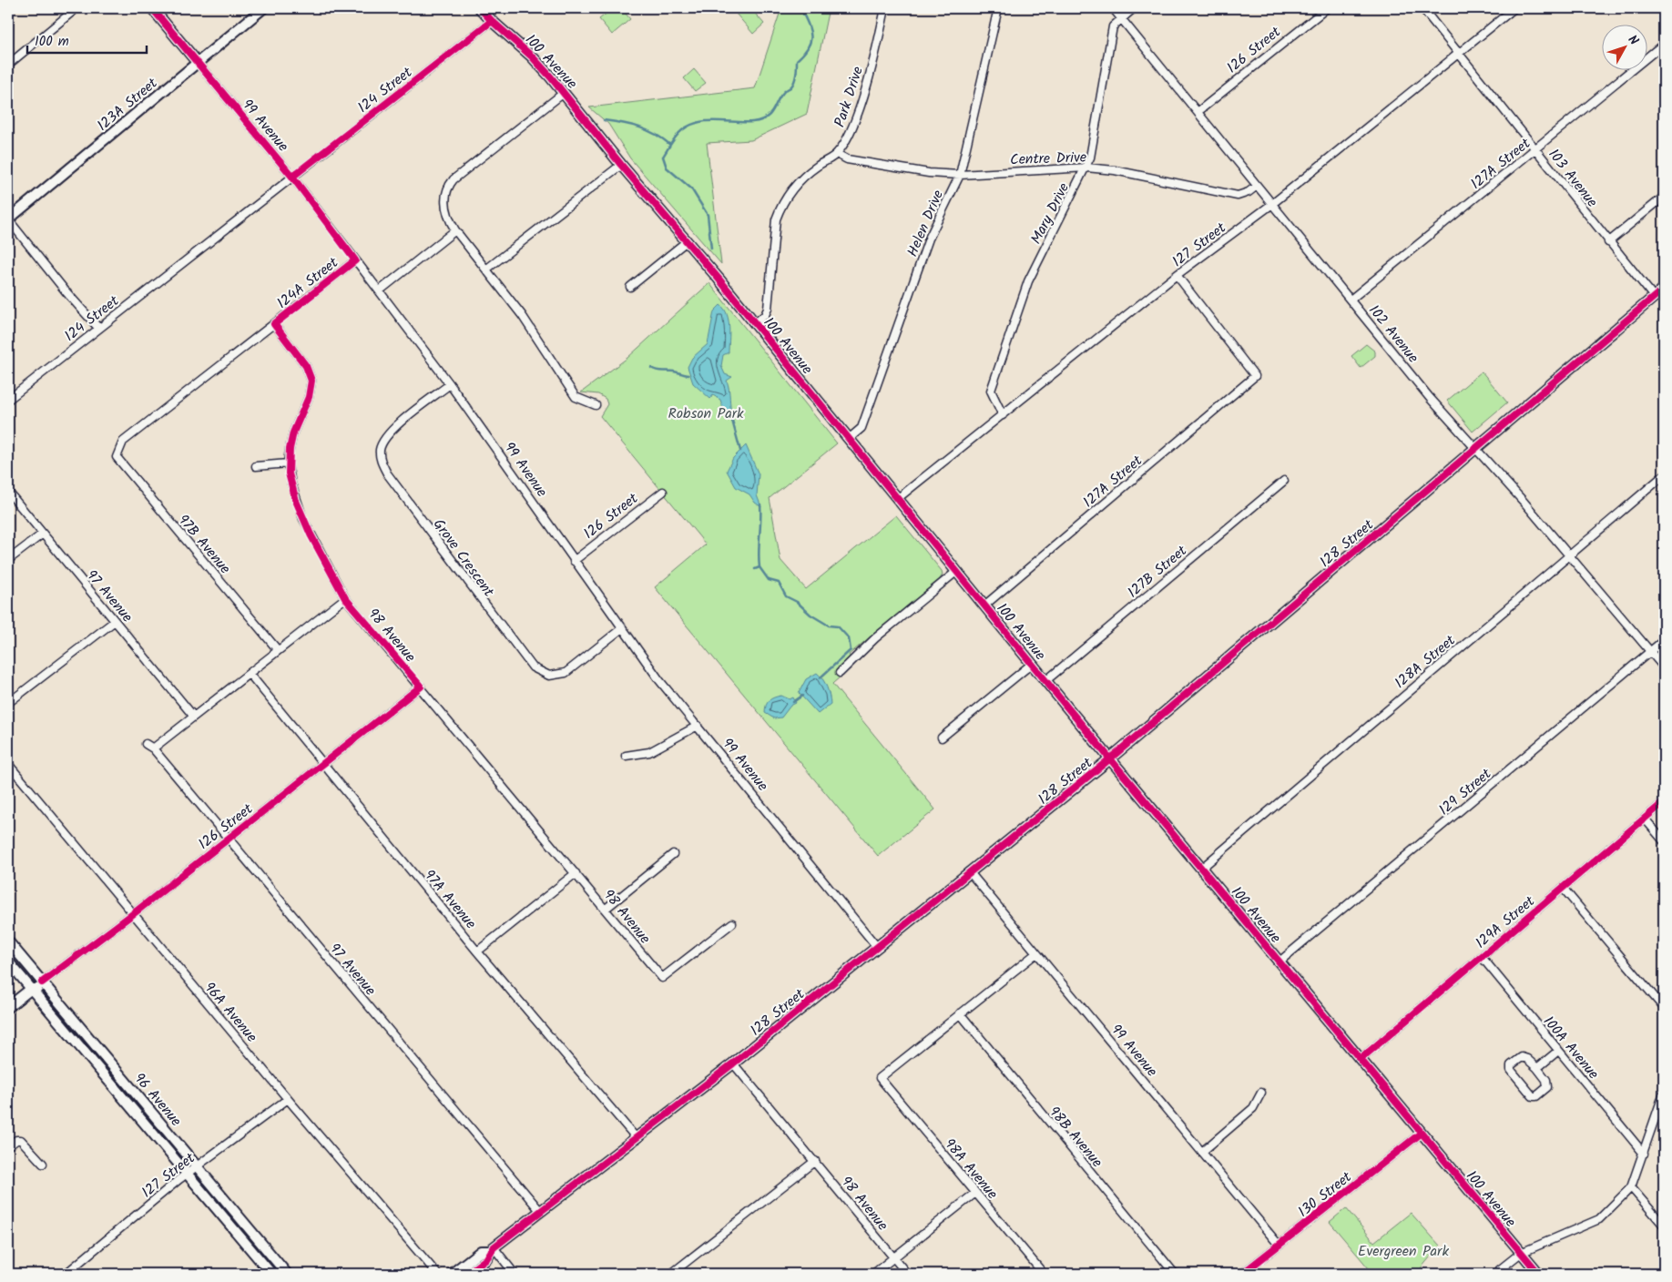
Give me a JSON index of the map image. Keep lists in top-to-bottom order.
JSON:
{
  "streets": {
    "main road": [
      "100 Avenue",
      "123A Street",
      "99 Avenue",
      "128 Street",
      "96 Avenue"
    ],
    "street": [
      "126 Street",
      "124 Street",
      "Park Drive",
      "Centre Drive",
      "127A Street",
      "103 Avenue",
      "Mary Drive",
      "Helen Drive",
      "127 Street",
      "124A Street",
      "102 Avenue",
      "97B Avenue",
      "Grove Crescent",
      "127B Street",
      "97 Avenue",
      "98 Avenue",
      "128A Street",
      "129 Street",
      "97A Avenue",
      "129A Street",
      "96A Avenue",
      "100A Avenue",
      "98B Avenue",
      "98A Avenue",
      "130 Street"
    ]
  },
  "crossings": [
    ["126 Street", "99 Avenue"],
    ["126 Street", "102 Avenue"],
    ["126 Street", "97 Avenue"],
    ["126 Street", "98 Avenue"],
    ["126 Street", "97A Avenue"],
    ["126 Street", "96A Avenue"],
    ["126 Street", "96 Avenue"],
    ["100 Avenue", "124 Street"],
    ["100 Avenue", "Park Drive"],
    ["100 Avenue", "127A Street"],
    ["100 Avenue", "Helen Drive"],
    ["100 Avenue", "127 Street"],
    ["100 Avenue", "128 Street"],
    ["100 Avenue", "127B Street"],
    ["100 Avenue", "128A Street"],
    ["100 Avenue", "129 Street"],
    ["100 Avenue", "129A Street"],
    ["100 Avenue", "130 Street"],
    ["124 Street", "99 Avenue"],
    ["Park Drive", "Centre Drive"],
    ["123A Street", "99 Avenue"],
    ["99 Avenue", "124A Street"],
    ["99 Avenue", "128 Street"],
    ["99 Avenue", "Grove Crescent"],
    ["99 Avenue", "130 Street"],
    ["Centre Drive", "Mary Drive"],
    ["Centre Drive", "Helen Drive"],
    ["Centre Drive", "102 Avenue"],
    ["127A Street", "103 Avenue"],
    ["127A Street", "127 Street"],
    ["127A Street", "102 Avenue"],
    ["103 Avenue", "127 Street"],
    ["103 Avenue", "128 Street"],
    ["Mary Drive", "127 Street"],
    ["Mary Drive", "102 Avenue"],
    ["127 Street", "102 Avenue"],
    ["127 Street", "96A Avenue"],
    ["127 Street", "96 Avenue"],
    ["124A Street", "97B Avenue"],
    ["102 Avenue", "128 Street"],
    ["102 Avenue", "128A Street"],
    ["102 Avenue", "129 Street"],
    ["128 Street", "97 Avenue"],
    ["128 Street", "98 Avenue"],
    ["128 Street", "97A Avenue"],
    ["129A Street", "100A Avenue"],
    ["98B Avenue", "98A Avenue"]
  ],
  "parks": ["Robson Park", "Evergreen Park"],
  "scale_bar": "100 m",
  "north": "top right"
}
